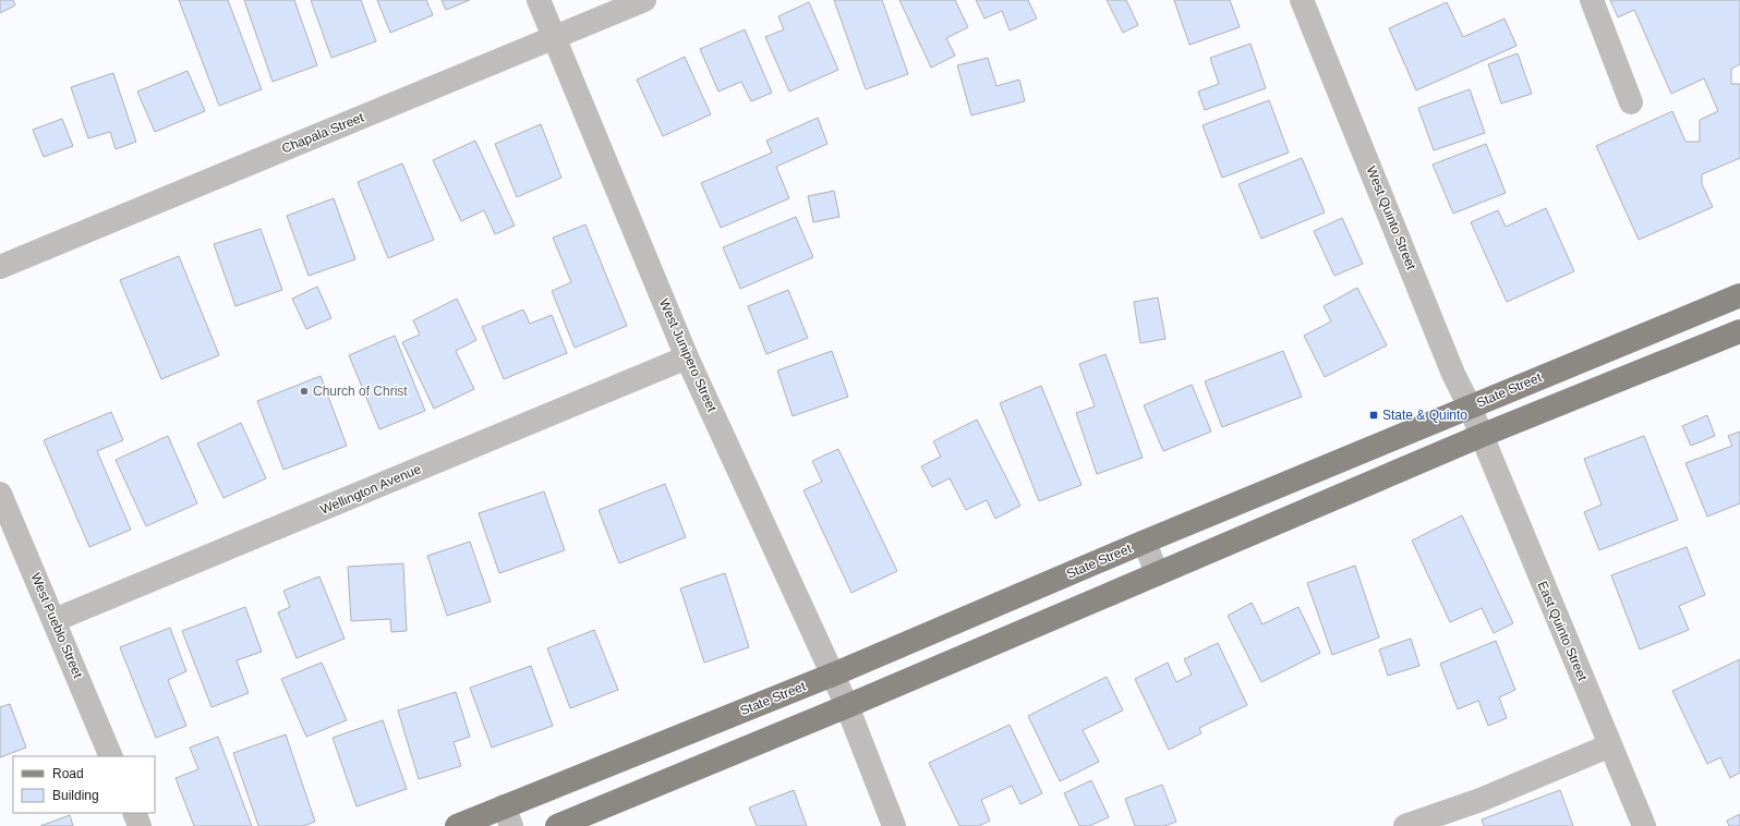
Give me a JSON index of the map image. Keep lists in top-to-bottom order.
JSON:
{
  "streets": {
    "main road": ["State Street"],
    "street": [
      "Chapala Street",
      "West Quinto Street",
      "West Junipero Street",
      "Wellington Avenue",
      "West Pueblo Street",
      "East Quinto Street"
    ]
  },
  "crossings": [
    ["Chapala Street", "West Junipero Street"],
    ["West Quinto Street", "State Street"],
    ["West Quinto Street", "East Quinto Street"],
    ["West Junipero Street", "State Street"],
    ["West Junipero Street", "Wellington Avenue"],
    ["Wellington Avenue", "West Pueblo Street"]
  ],
  "places": {
    "other": ["Church of Christ"],
    "transit": ["State & Quinto"]
  },
  "legend": ["Road", "Building"]
}
